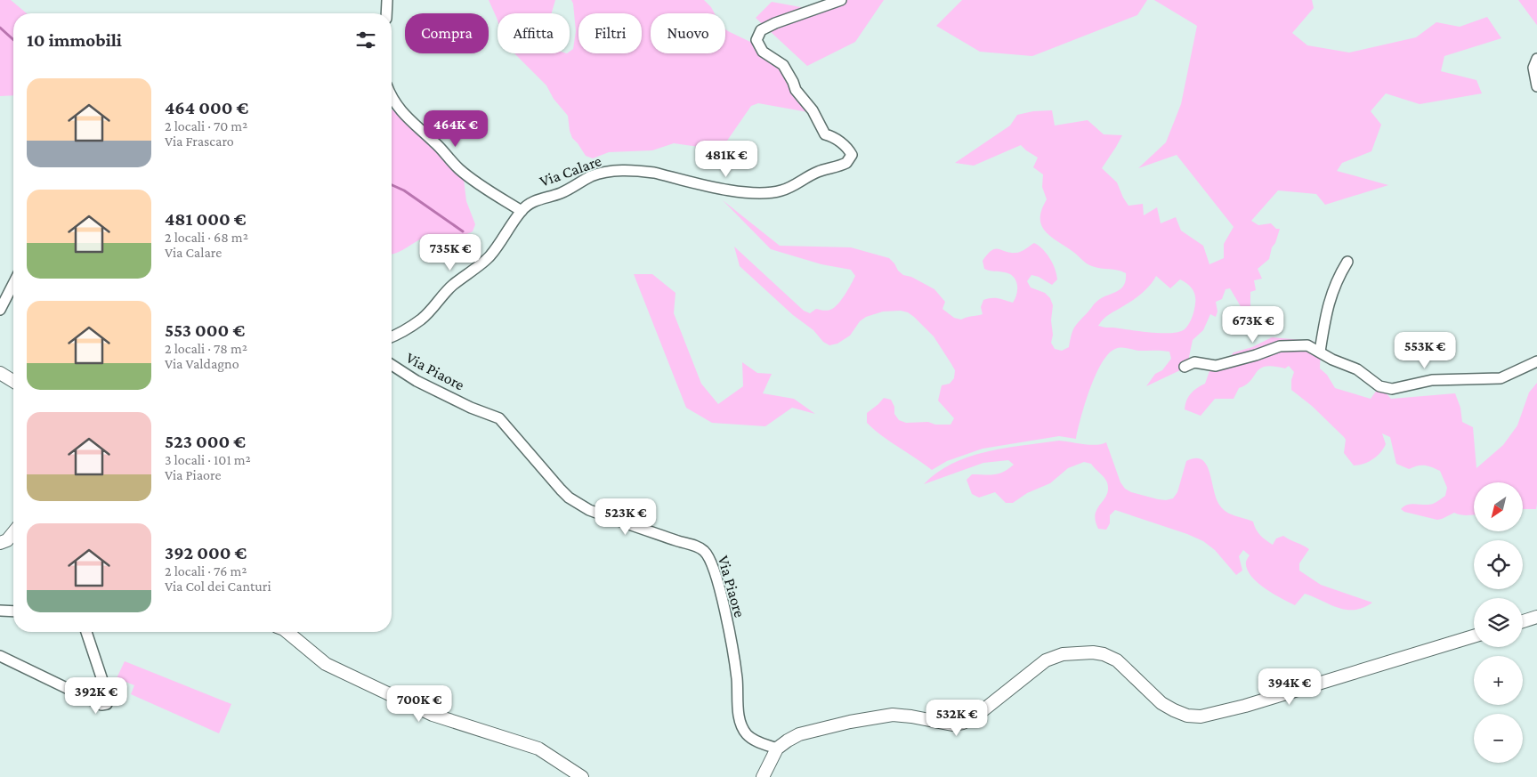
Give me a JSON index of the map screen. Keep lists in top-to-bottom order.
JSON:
{
  "streets": {
    "street": ["Via Calare", "Via Piaore"]
  },
  "north": "bottom left",
  "page": {
    "chip": [
      "Compra",
      "Affitta",
      "Filtri",
      "Nuovo"
    ],
    "heading": "10 immobili",
    "list": [
      {
        "name": "464 000 €",
        "note": "2 locali · 70 m² · Via Frascaro"
      },
      {
        "name": "481 000 €",
        "note": "2 locali · 68 m² · Via Calare"
      },
      {
        "name": "553 000 €",
        "note": "2 locali · 78 m² · Via Valdagno"
      },
      {
        "name": "523 000 €",
        "note": "3 locali · 101 m² · Via Piaore"
      },
      {
        "name": "392 000 €",
        "note": "2 locali · 76 m² · Via Col dei Canturi"
      }
    ],
    "price": [
      "464K €",
      "481K €",
      "735K €",
      "673K €",
      "553K €",
      "523K €",
      "394K €",
      "392K €",
      "700K €",
      "532K €"
    ],
    "map_buttons": ["+", "−"]
  }
}
